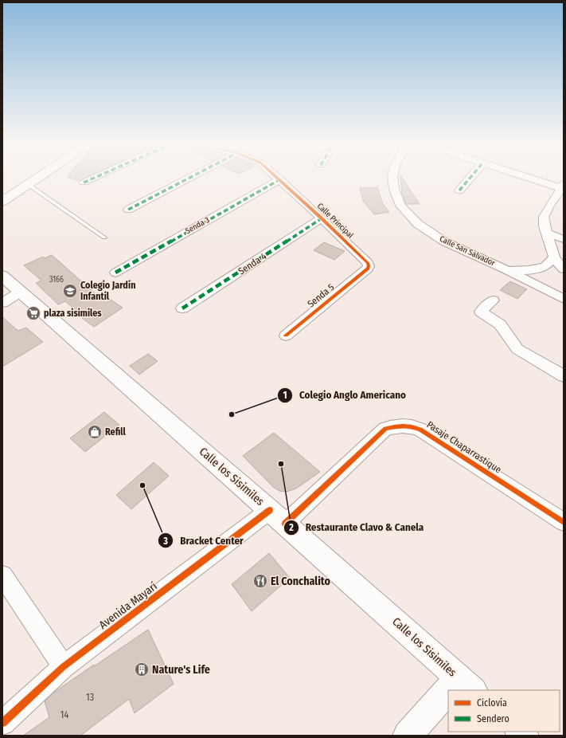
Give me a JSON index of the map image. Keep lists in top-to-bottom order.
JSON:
{
  "streets": {
    "main road": ["Calle los Sisimiles"],
    "street": [
      "Calle Principal",
      "Senda 3",
      "Calle San Salvador",
      "Senda 4",
      "Senda 5",
      "Pasaje Chaparrastique",
      "Avenida Mayarí"
    ]
  },
  "crossings": [
    ["Calle Principal", "Senda 4"],
    ["Calle Principal", "Senda 5"],
    ["Pasaje Chaparrastique", "Calle los Sisimiles"],
    ["Pasaje Chaparrastique", "Avenida Mayarí"],
    ["Calle los Sisimiles", "Avenida Mayarí"]
  ],
  "places": {
    "school or university": ["Colegio Jardín Infantil"],
    "supermarket": ["plaza sisimiles"],
    "other": ["Colegio Anglo Americano", "Restaurante Clavo & Canela", "Bracket Center"],
    "shop": ["Refill"],
    "restaurant": ["El Conchalito"],
    "building": ["Nature's Life"]
  },
  "house_numbers": ["3166", "13", "14"],
  "legend": ["Ciclovía", "Sendero"]
}
